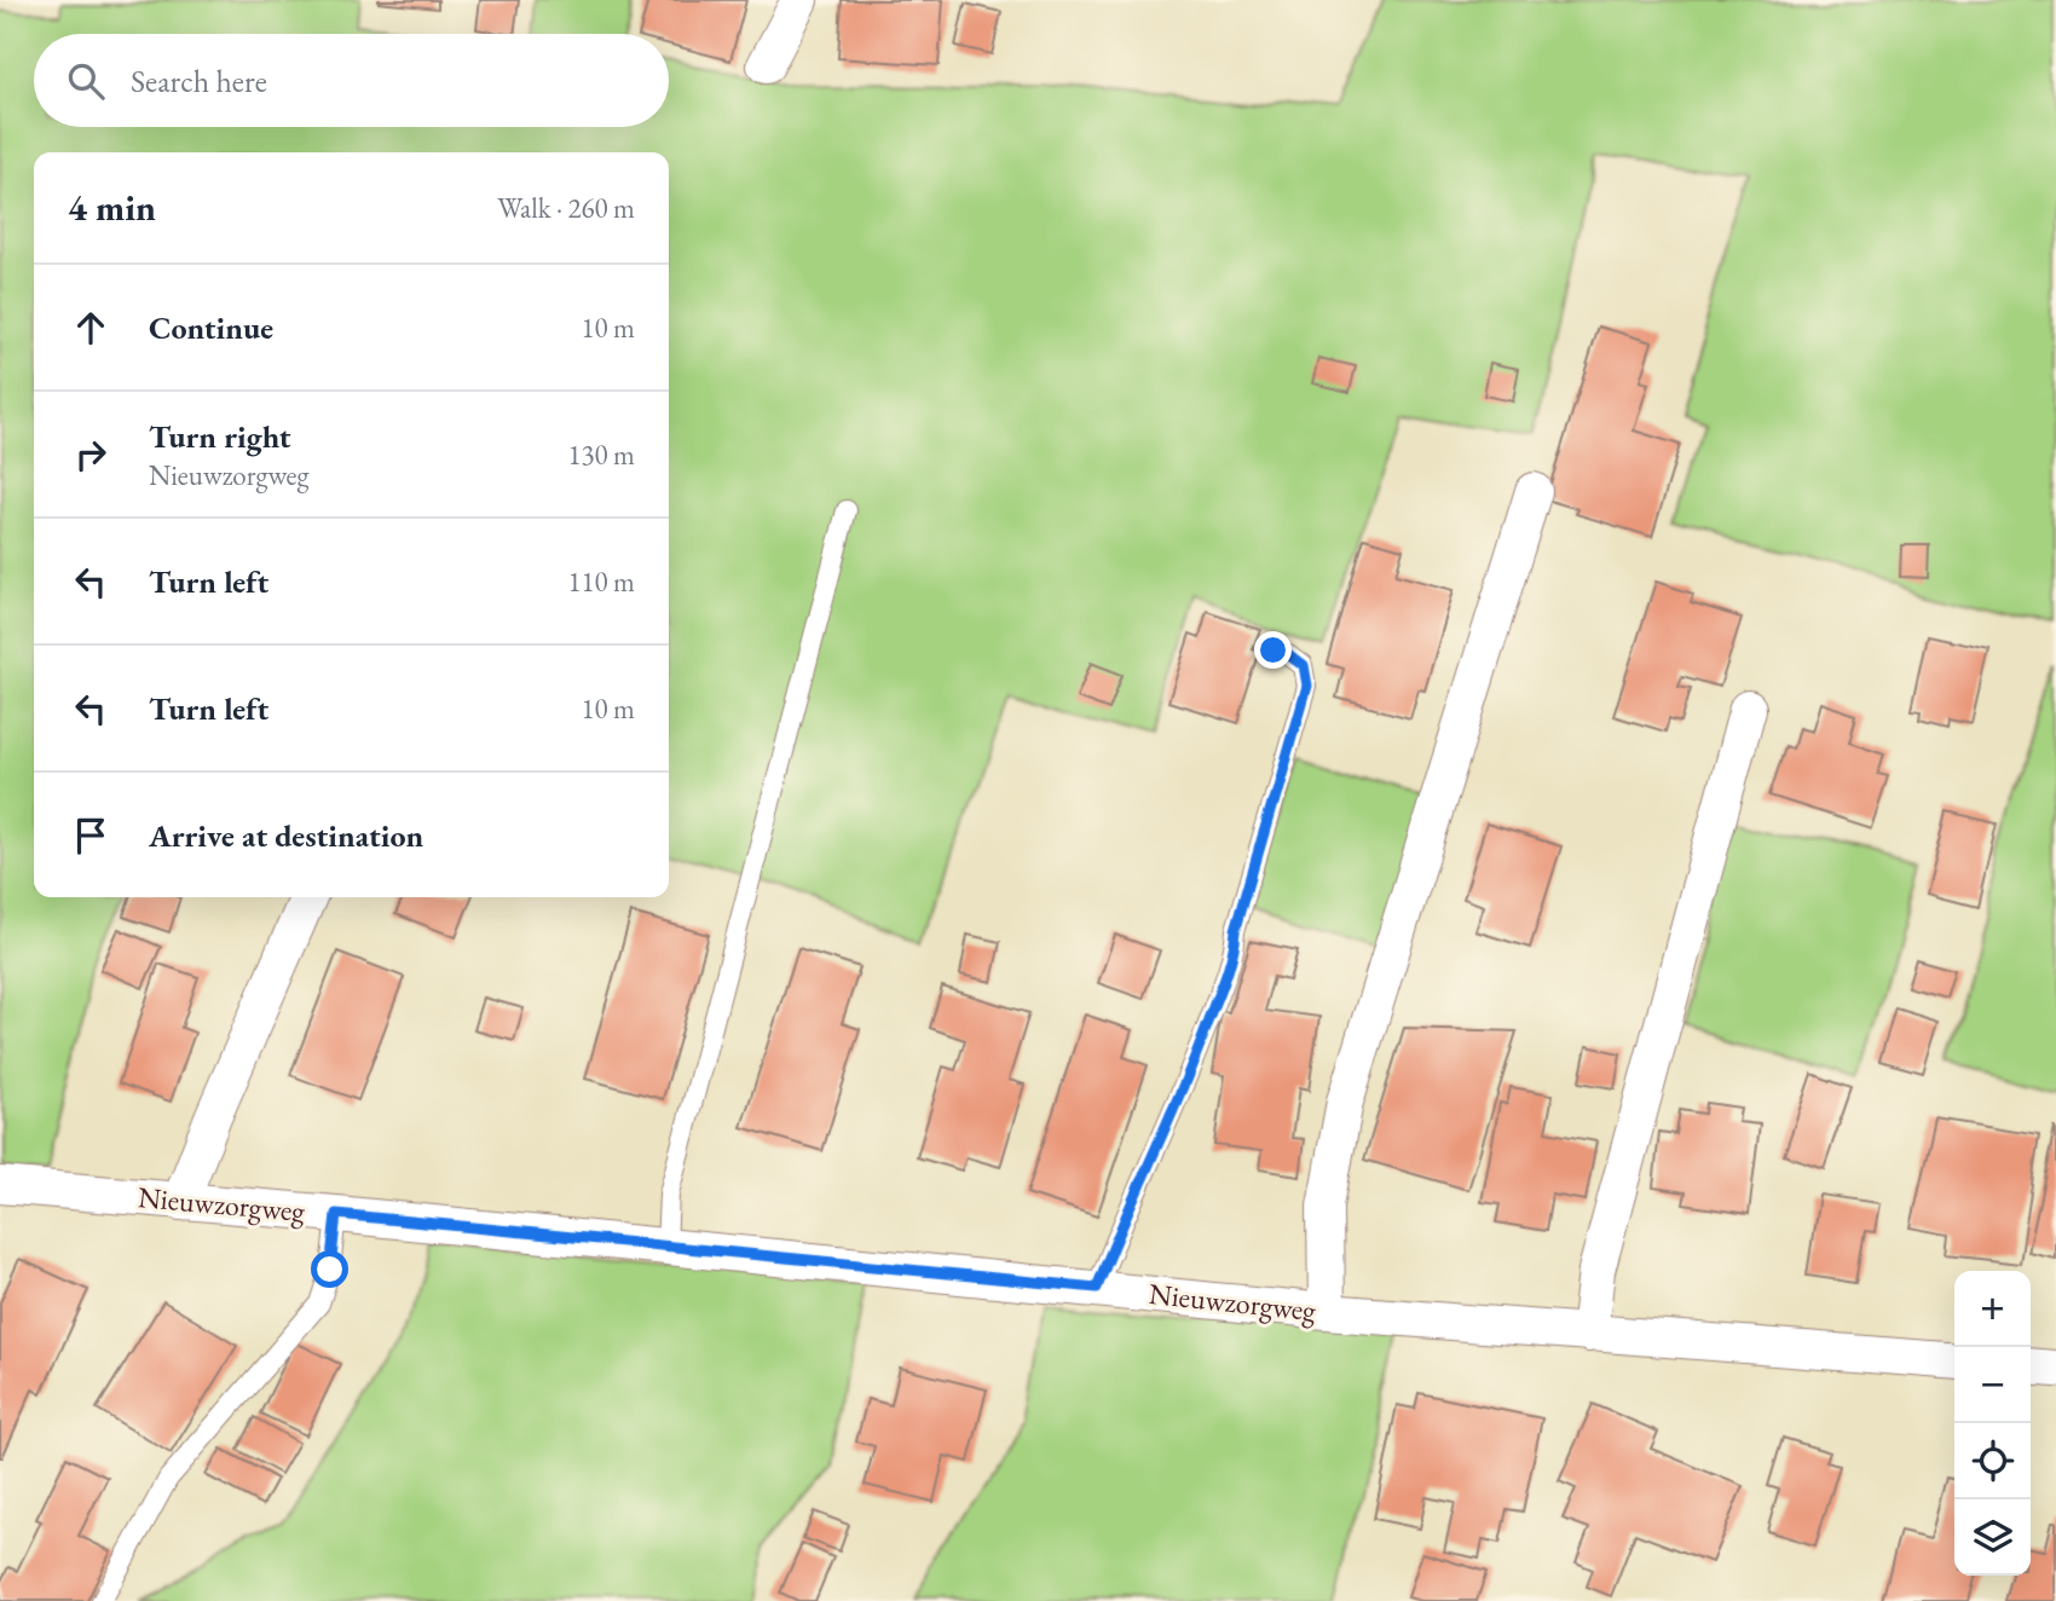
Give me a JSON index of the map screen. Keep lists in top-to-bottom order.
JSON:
{
  "streets": {
    "street": ["Nieuwzorgweg"]
  },
  "page": {
    "search": "Search here",
    "heading": ["4 min", "Walk · 260 m"],
    "list": [
      ["Continue", "10 m"],
      ["Turn right", "Nieuwzorgweg", "130 m"],
      ["Turn left", "110 m"],
      ["Turn left", "10 m"],
      "Arrive at destination"
    ],
    "map_buttons": ["+", "−"]
  }
}
